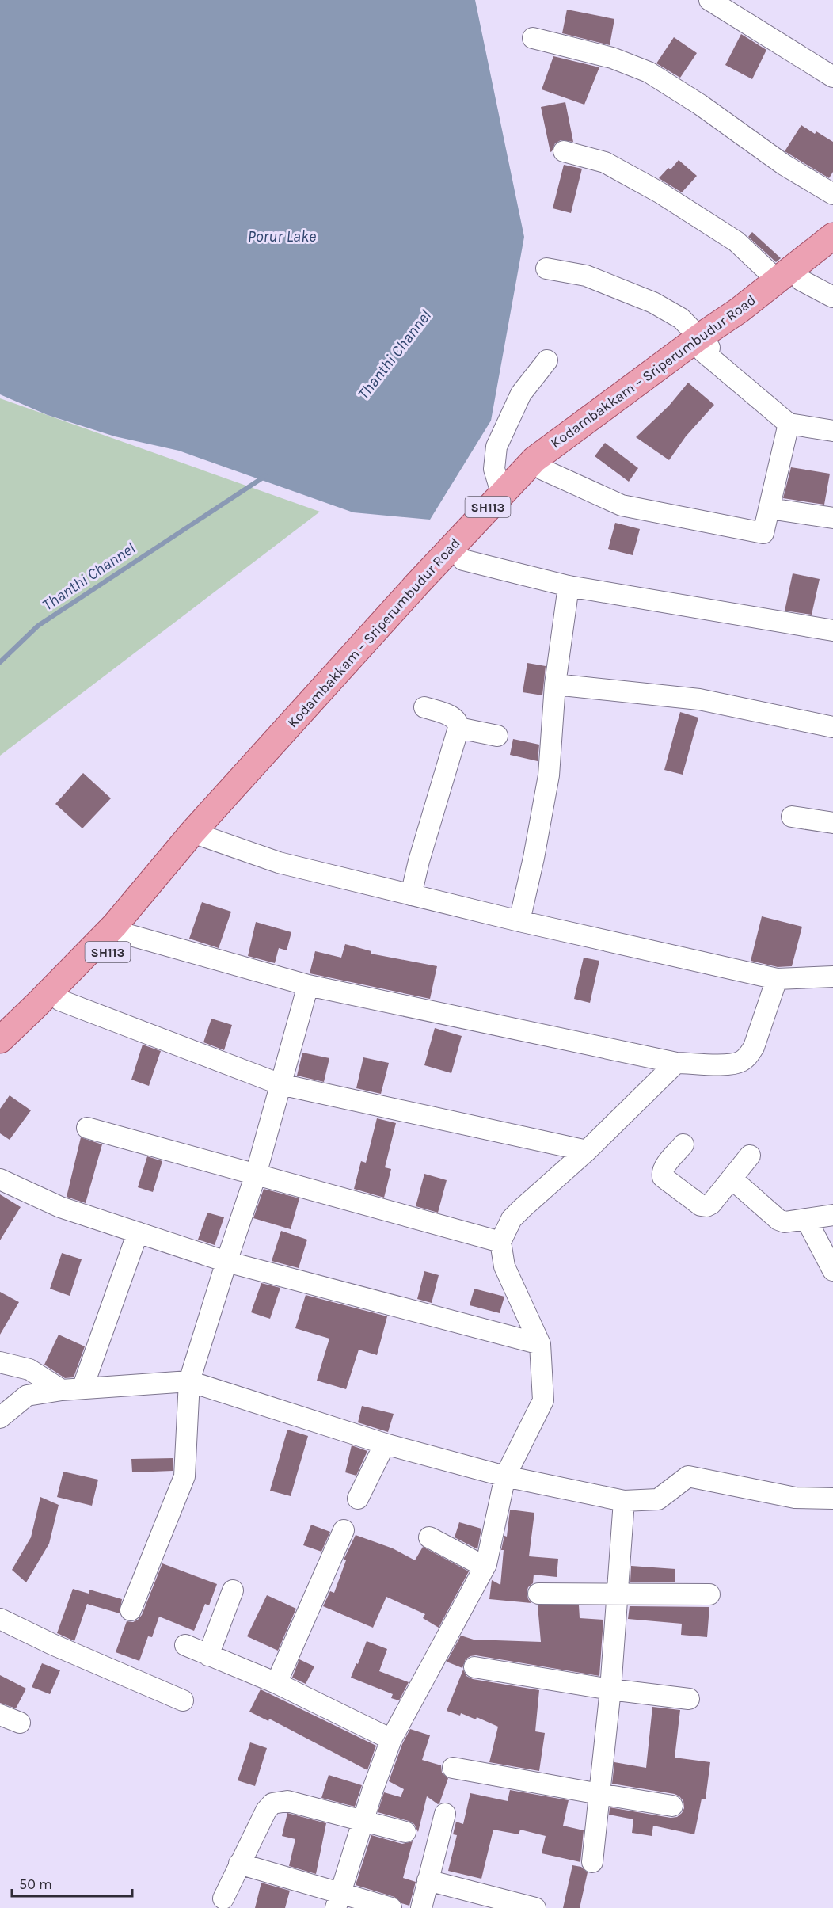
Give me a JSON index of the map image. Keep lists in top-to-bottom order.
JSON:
{
  "streets": {
    "main road": ["Kodambakkam – Sriperumbudur Road", "SH113"]
  },
  "water": ["Porur Lake", "Thanthi Channel"],
  "scale_bar": "50 m"
}
